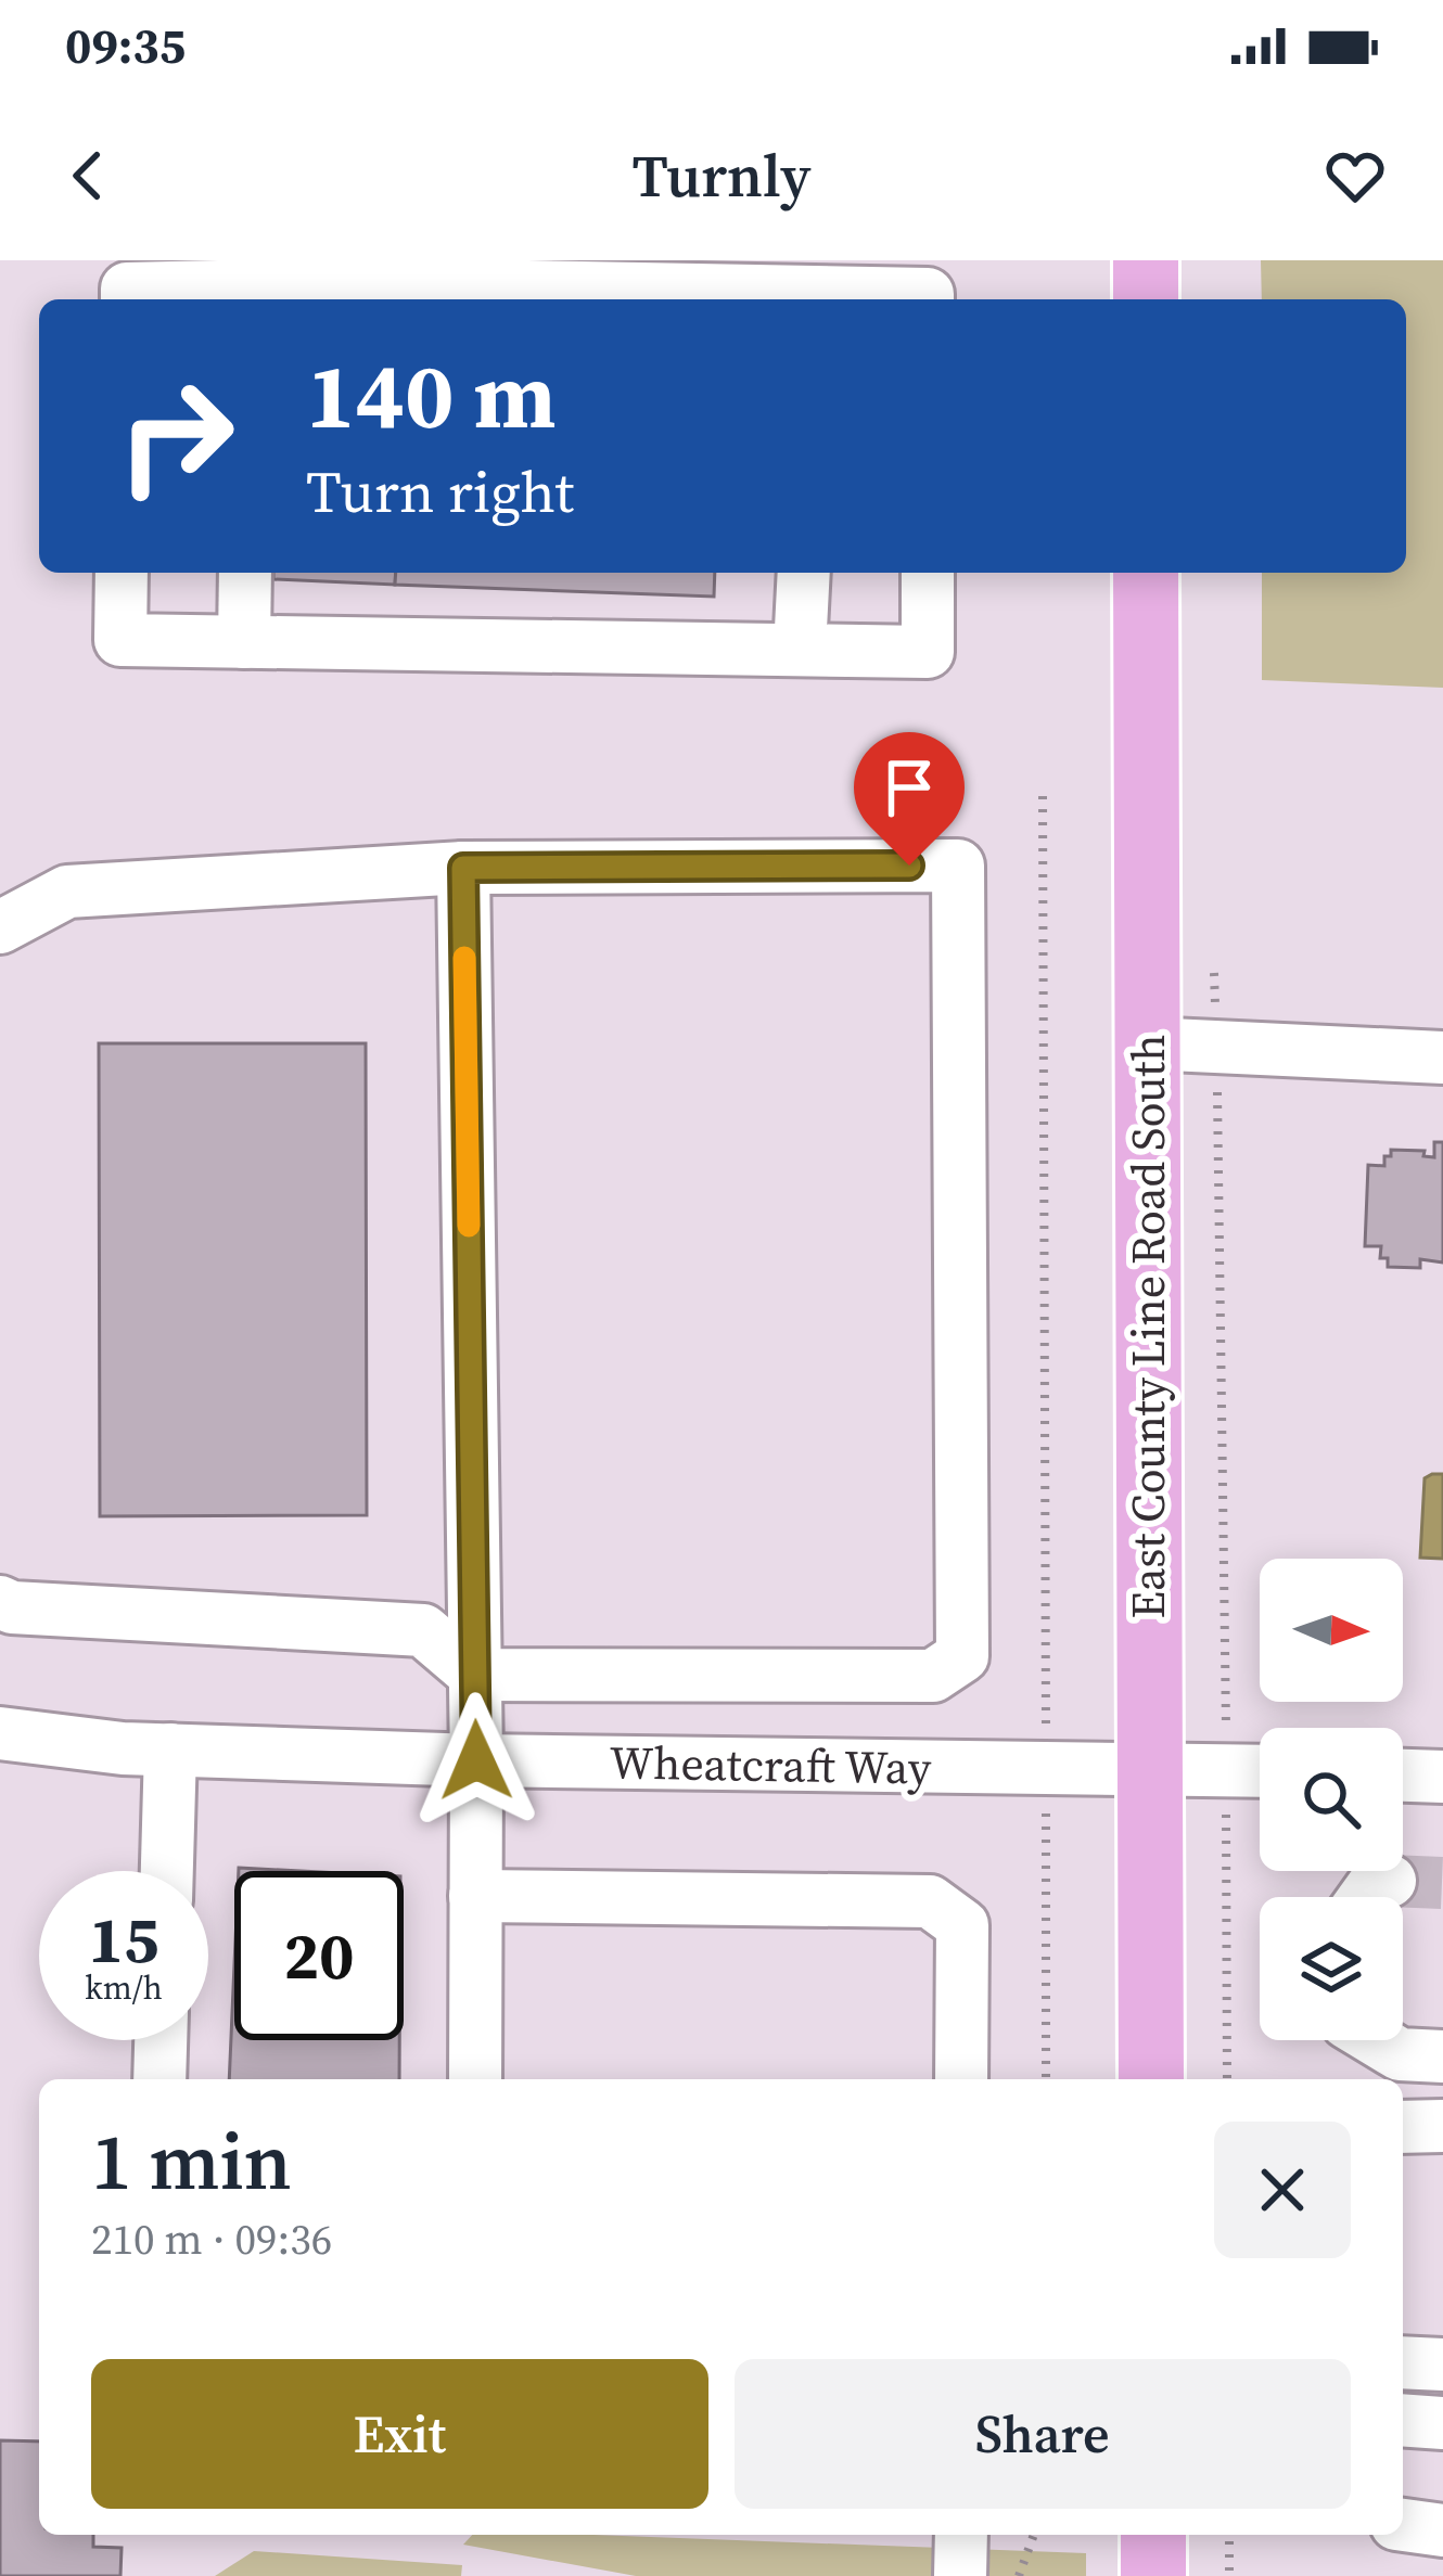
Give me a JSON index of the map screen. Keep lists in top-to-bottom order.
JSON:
{
  "streets": {
    "main road": ["East County Line Road South"],
    "lane": ["Wheatcraft Way"]
  },
  "crossings": [
    ["East County Line Road South", "Wheatcraft Way"]
  ],
  "north": "right",
  "page": {
    "status": "09:35",
    "header": "Turnly",
    "turn": ["140 m", "Turn right"],
    "speed": "15 km/h",
    "limit": "20",
    "heading": ["1 min", "210 m · 09:36"],
    "buttons": ["Exit", "Share"]
  }
}
